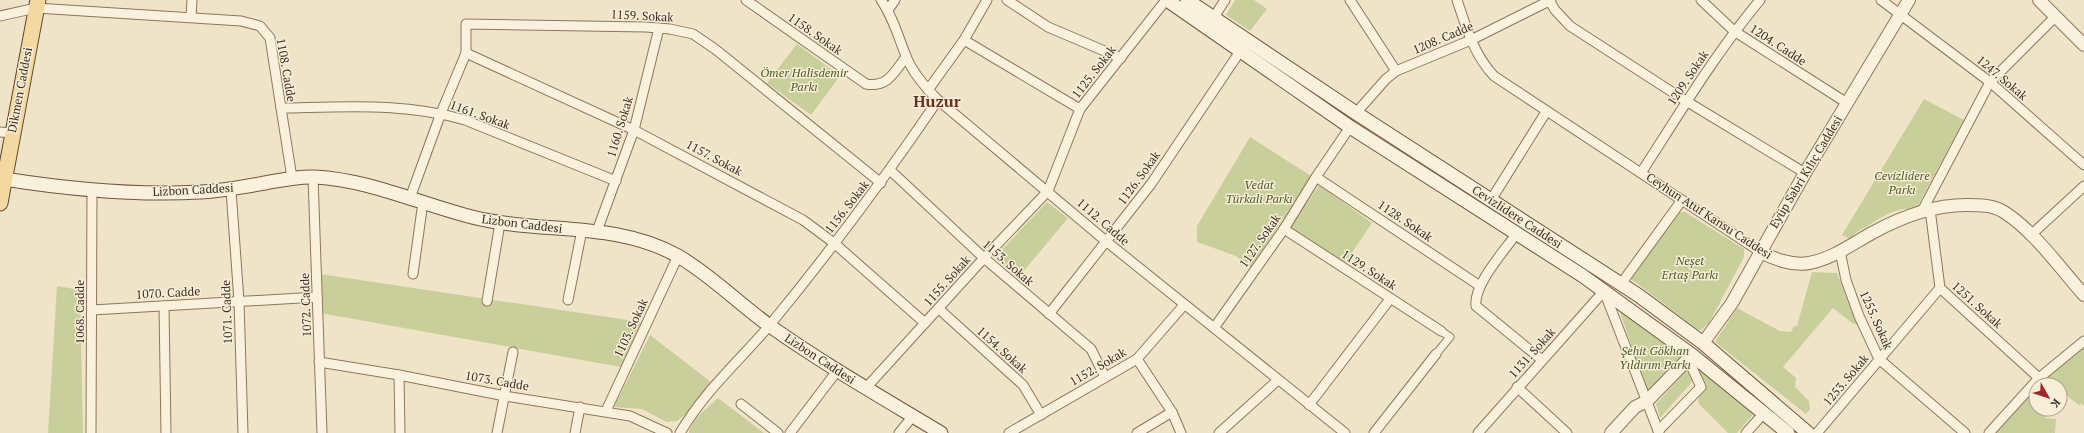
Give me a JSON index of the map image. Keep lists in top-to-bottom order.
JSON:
{
  "streets": {
    "main road": ["Dikmen Caddesi", "Lizbon Caddesi", "Cevizlidere Caddesi"],
    "street": [
      "1159. Sokak",
      "1158. Sokak",
      "1208. Cadde",
      "1204. Cadde",
      "1108. Cadde",
      "1125. Sokak",
      "1209. Sokak",
      "1247. Sokak",
      "1161. Sokak",
      "1160. Sokak",
      "1157. Sokak",
      "Eyüp Sabri Kılıç Caddesi",
      "1126. Sokak",
      "1156. Sokak",
      "Ceyhun Atuf Kansu Caddesi",
      "1128. Sokak",
      "1112. Cadde",
      "1127. Sokak",
      "1153. Sokak",
      "1129. Sokak",
      "1155. Sokak",
      "1070. Cadde",
      "1072. Cadde",
      "1251. Sokak",
      "1068. Cadde",
      "1071. Cadde",
      "1255. Sokak",
      "1103. Sokak",
      "1154. Sokak",
      "1131. Sokak",
      "1152. Sokak",
      "1253. Sokak",
      "1073. Cadde"
    ]
  },
  "crossings": [
    ["1159. Sokak", "1161. Sokak"],
    ["1159. Sokak", "1160. Sokak"],
    ["1159. Sokak", "1157. Sokak"],
    ["1159. Sokak", "Lizbon Caddesi"],
    ["1159. Sokak", "1156. Sokak"],
    ["1158. Sokak", "1112. Cadde"],
    ["1208. Cadde", "Ceyhun Atuf Kansu Caddesi"],
    ["1208. Cadde", "Cevizlidere Caddesi"],
    ["1204. Cadde", "1209. Sokak"],
    ["1204. Cadde", "Eyüp Sabri Kılıç Caddesi"],
    ["1108. Cadde", "Dikmen Caddesi"],
    ["1108. Cadde", "1161. Sokak"],
    ["1108. Cadde", "Lizbon Caddesi"],
    ["1125. Sokak", "Cevizlidere Caddesi"],
    ["1125. Sokak", "1112. Cadde"],
    ["1125. Sokak", "1155. Sokak"],
    ["1209. Sokak", "Ceyhun Atuf Kansu Caddesi"],
    ["1247. Sokak", "Eyüp Sabri Kılıç Caddesi"],
    ["Dikmen Caddesi", "Lizbon Caddesi"],
    ["1161. Sokak", "1160. Sokak"],
    ["1160. Sokak", "1157. Sokak"],
    ["1160. Sokak", "Lizbon Caddesi"],
    ["1157. Sokak", "1156. Sokak"],
    ["1157. Sokak", "1155. Sokak"],
    ["Eyüp Sabri Kılıç Caddesi", "Ceyhun Atuf Kansu Caddesi"],
    ["Eyüp Sabri Kılıç Caddesi", "Cevizlidere Caddesi"],
    ["1126. Sokak", "Cevizlidere Caddesi"],
    ["1126. Sokak", "1112. Cadde"],
    ["1126. Sokak", "1153. Sokak"],
    ["Lizbon Caddesi", "1156. Sokak"],
    ["Lizbon Caddesi", "1155. Sokak"],
    ["Lizbon Caddesi", "1072. Cadde"],
    ["Lizbon Caddesi", "1068. Cadde"],
    ["Lizbon Caddesi", "1071. Cadde"],
    ["Lizbon Caddesi", "1103. Sokak"],
    ["1156. Sokak", "1112. Cadde"],
    ["1156. Sokak", "1153. Sokak"],
    ["Ceyhun Atuf Kansu Caddesi", "1251. Sokak"],
    ["Ceyhun Atuf Kansu Caddesi", "1255. Sokak"],
    ["Cevizlidere Caddesi", "1127. Sokak"],
    ["Cevizlidere Caddesi", "1131. Sokak"],
    ["1128. Sokak", "1127. Sokak"],
    ["1112. Cadde", "1127. Sokak"],
    ["1112. Cadde", "1155. Sokak"],
    ["1112. Cadde", "1152. Sokak"],
    ["1127. Sokak", "1129. Sokak"],
    ["1153. Sokak", "1155. Sokak"],
    ["1153. Sokak", "1152. Sokak"],
    ["1155. Sokak", "1154. Sokak"],
    ["1070. Cadde", "1072. Cadde"],
    ["1070. Cadde", "1068. Cadde"],
    ["1070. Cadde", "1071. Cadde"],
    ["1072. Cadde", "1073. Cadde"],
    ["1251. Sokak", "1253. Sokak"],
    ["1255. Sokak", "1253. Sokak"],
    ["1103. Sokak", "1073. Cadde"],
    ["1154. Sokak", "1152. Sokak"]
  ],
  "districts": ["Huzur"],
  "parks": [
    "Ömer Halisdemir Parkı",
    "Cevizlidere Parkı",
    "Vedat Türkali Parkı",
    "Neşet Ertaş Parkı",
    "Şehit Gökhan Yıldırım Parkı"
  ],
  "north": "bottom right"
}
